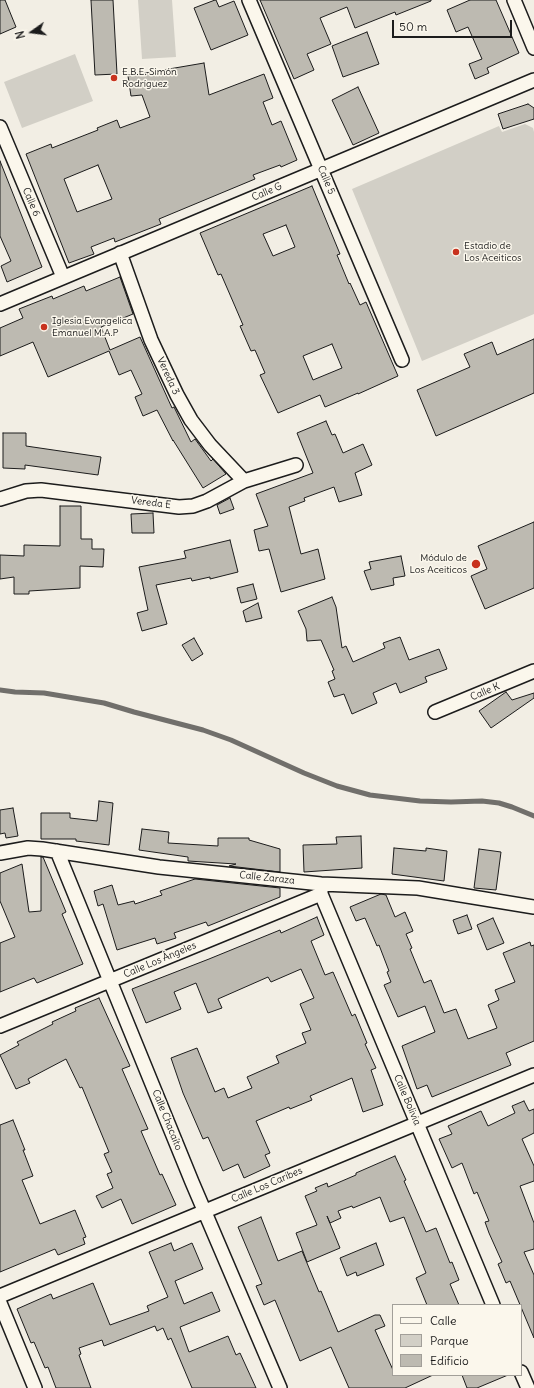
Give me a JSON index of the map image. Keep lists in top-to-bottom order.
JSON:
{
  "streets": {
    "street": [
      "Calle 5",
      "Calle G",
      "Calle 6",
      "Vereda 3",
      "Vereda E",
      "Calle K",
      "Calle Zaraza",
      "Calle Los Ángeles",
      "Calle Bolivia",
      "Calle Chacaíto",
      "Calle Los Caribes"
    ]
  },
  "crossings": [
    ["Calle 5", "Calle G"],
    ["Calle G", "Calle 6"],
    ["Calle G", "Vereda 3"],
    ["Vereda 3", "Vereda E"],
    ["Calle Zaraza", "Calle Los Ángeles"],
    ["Calle Zaraza", "Calle Bolivia"],
    ["Calle Zaraza", "Calle Chacaíto"],
    ["Calle Los Ángeles", "Calle Bolivia"],
    ["Calle Los Ángeles", "Calle Chacaíto"],
    ["Calle Bolivia", "Calle Los Caribes"],
    ["Calle Chacaíto", "Calle Los Caribes"]
  ],
  "places": [
    "E.B.E. Simón Rodríguez",
    "Estadio de Los Aceiticos",
    "Iglesia Evangelica Emanuel M.A.P",
    "Módulo de Los Aceiticos"
  ],
  "legend": ["Calle", "Parque", "Edificio"],
  "scale_bar": "50 m",
  "north": "left"
}
